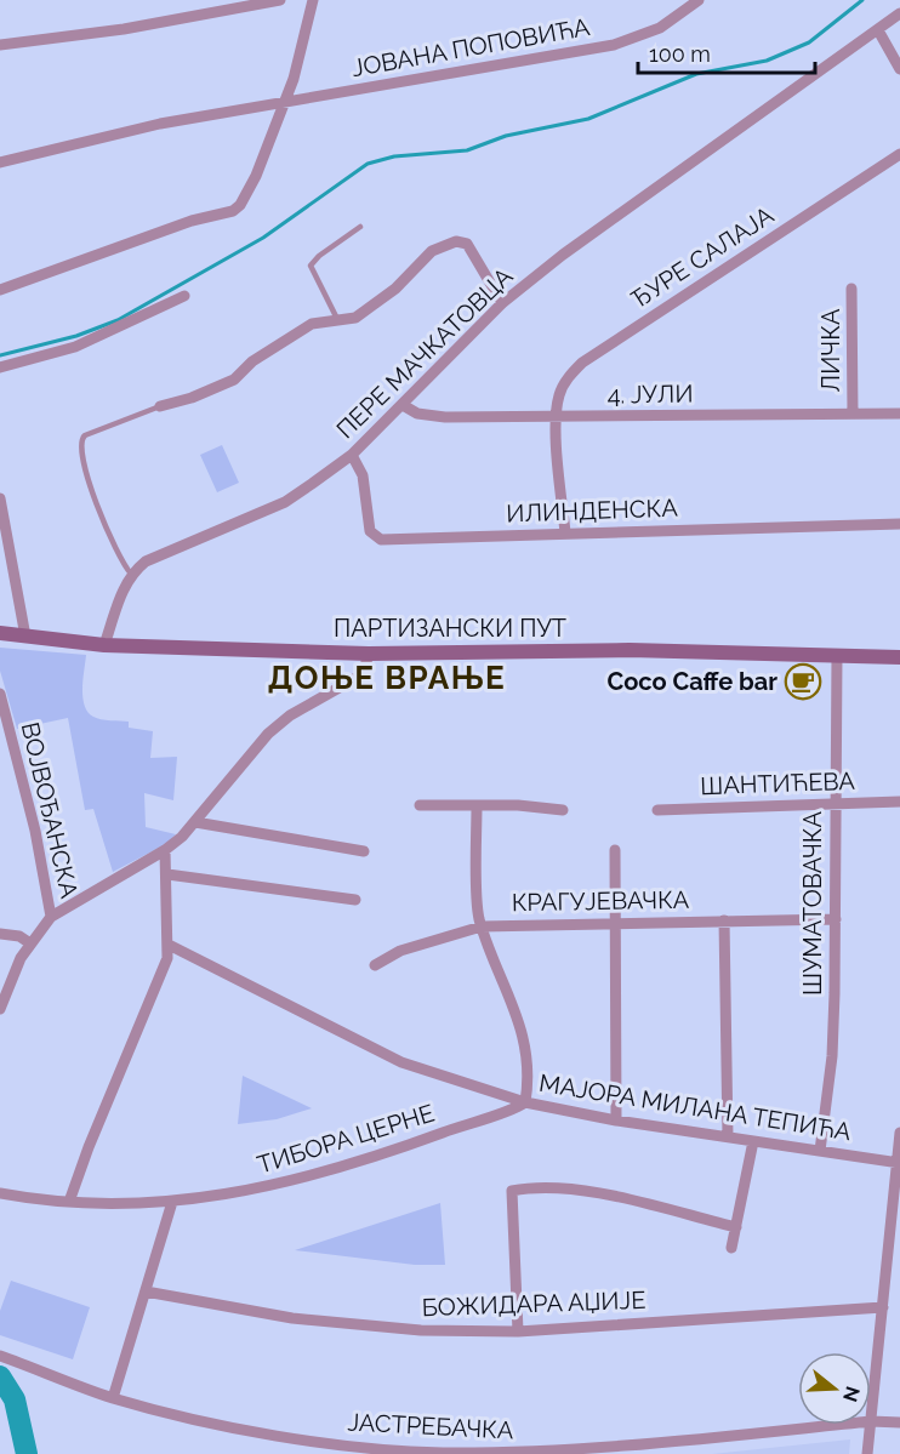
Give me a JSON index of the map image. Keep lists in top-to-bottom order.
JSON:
{
  "streets": {
    "main road": ["ПАРТИЗАНСКИ ПУТ"],
    "street": [
      "ЈОВАНА ПОПОВИЋА",
      "ЂУРЕ САЛАЈА",
      "ЛИЧКА",
      "ПЕРЕ МАЧКАТОВЦА",
      "4. ЈУЛИ",
      "ИЛИНДЕНСКА",
      "ШАНТИЋЕВА",
      "ВОЈВОЂАНСКА",
      "КРАГУЈЕВАЧКА",
      "ШУМАТОВАЧКА",
      "МАЈОРА МИЛАНА ТЕПИЋА",
      "ТИБОРА ЦЕРНЕ",
      "БОЖИДАРА АЏИЈЕ",
      "ЈАСТРЕБАЧКА"
    ]
  },
  "crossings": [
    ["ЂУРЕ САЛАЈА", "4. ЈУЛИ"],
    ["ЛИЧКА", "4. ЈУЛИ"],
    ["ПЕРЕ МАЧКАТОВЦА", "4. ЈУЛИ"],
    ["ПЕРЕ МАЧКАТОВЦА", "ИЛИНДЕНСКА"],
    ["ПАРТИЗАНСКИ ПУТ", "ШУМАТОВАЧКА"],
    ["ШАНТИЋЕВА", "ШУМАТОВАЧКА"],
    ["КРАГУЈЕВАЧКА", "ШУМАТОВАЧКА"],
    ["ШУМАТОВАЧКА", "МАЈОРА МИЛАНА ТЕПИЋА"],
    ["МАЈОРА МИЛАНА ТЕПИЋА", "ТИБОРА ЦЕРНЕ"]
  ],
  "districts": ["ДОЊЕ ВРАЊЕ"],
  "places": {
    "cafe": ["Coco Caffe bar"]
  },
  "scale_bar": "100 m",
  "north": "right"
}
